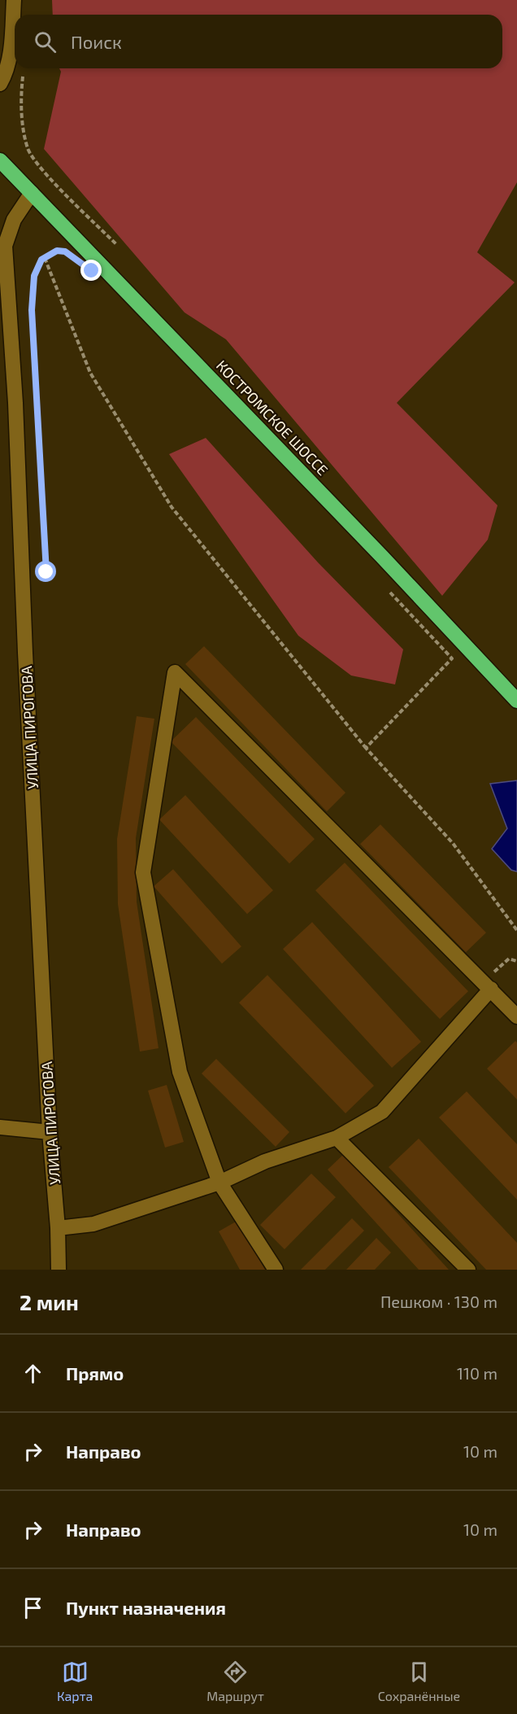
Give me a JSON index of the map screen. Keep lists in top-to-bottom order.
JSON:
{
  "streets": {
    "highway": ["КОСТРОМСКОЕ ШОССЕ"],
    "street": ["УЛИЦА ПИРОГОВА"]
  },
  "crossings": [
    ["КОСТРОМСКОЕ ШОССЕ", "УЛИЦА ПИРОГОВА"]
  ],
  "page": {
    "search": "Поиск",
    "heading": ["2 мин", "Пешком · 130 m"],
    "list": [
      ["Прямо", "110 m"],
      ["Направо", "10 m"],
      ["Направо", "10 m"],
      "Пункт назначения"
    ],
    "nav": ["Карта", "Маршрут", "Сохранённые"]
  }
}
